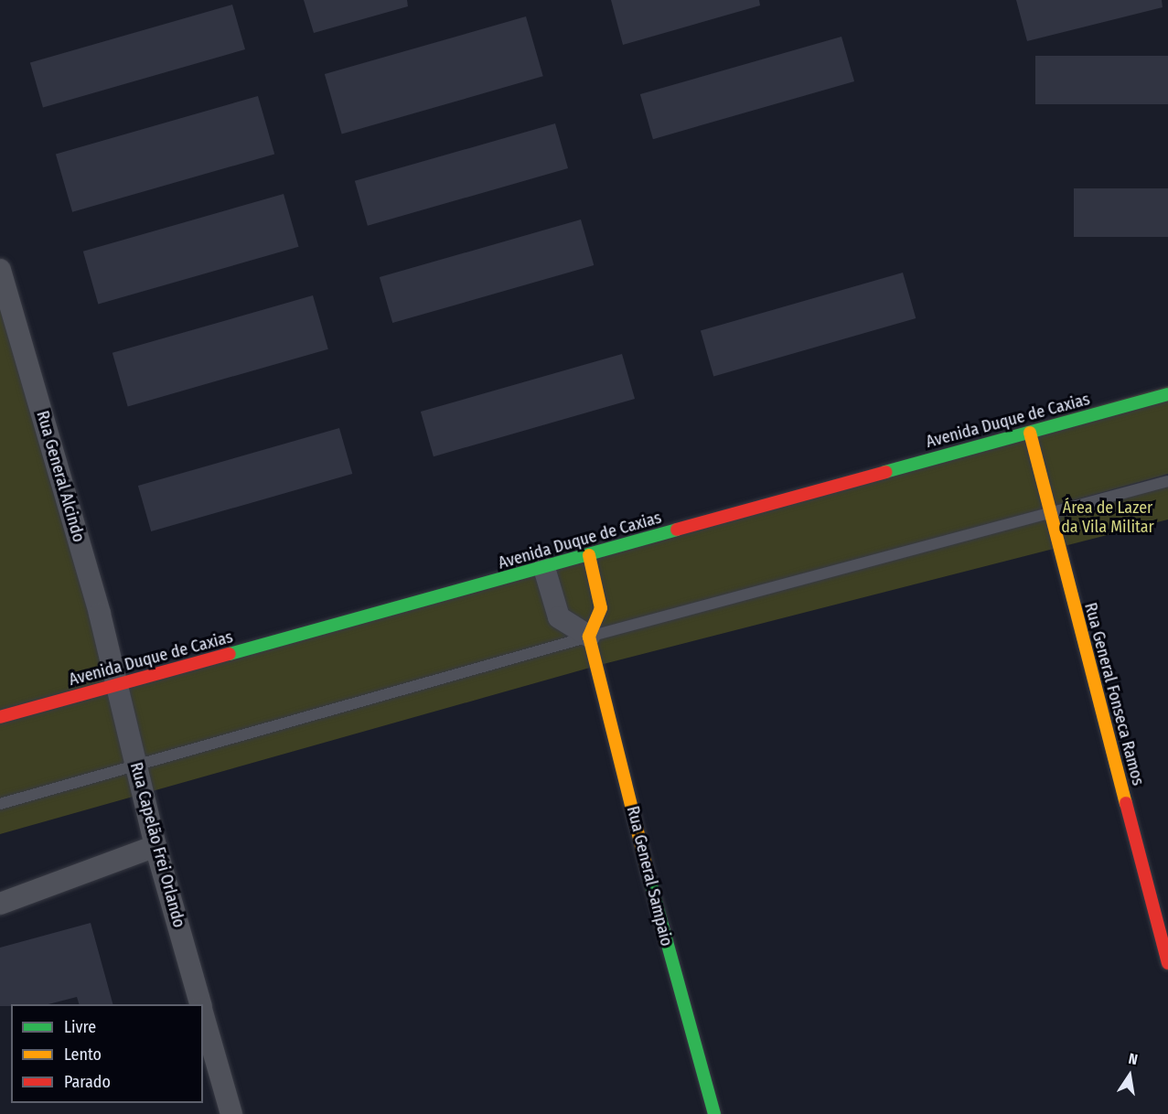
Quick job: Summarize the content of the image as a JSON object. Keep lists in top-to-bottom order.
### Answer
{
  "streets": {
    "main road": ["Avenida Duque de Caxias", "Rua General Fonseca Ramos", "Rua General Sampaio"],
    "street": ["Rua General Alcindo", "Rua Capelão Frei Orlando"]
  },
  "crossings": [
    ["Avenida Duque de Caxias", "Rua General Alcindo"],
    ["Avenida Duque de Caxias", "Rua General Fonseca Ramos"],
    ["Avenida Duque de Caxias", "Rua Capelão Frei Orlando"],
    ["Rua General Alcindo", "Rua Capelão Frei Orlando"]
  ],
  "parks": ["Área de Lazer da Vila Militar"],
  "legend": ["Livre", "Lento", "Parado"],
  "north": "top"
}
